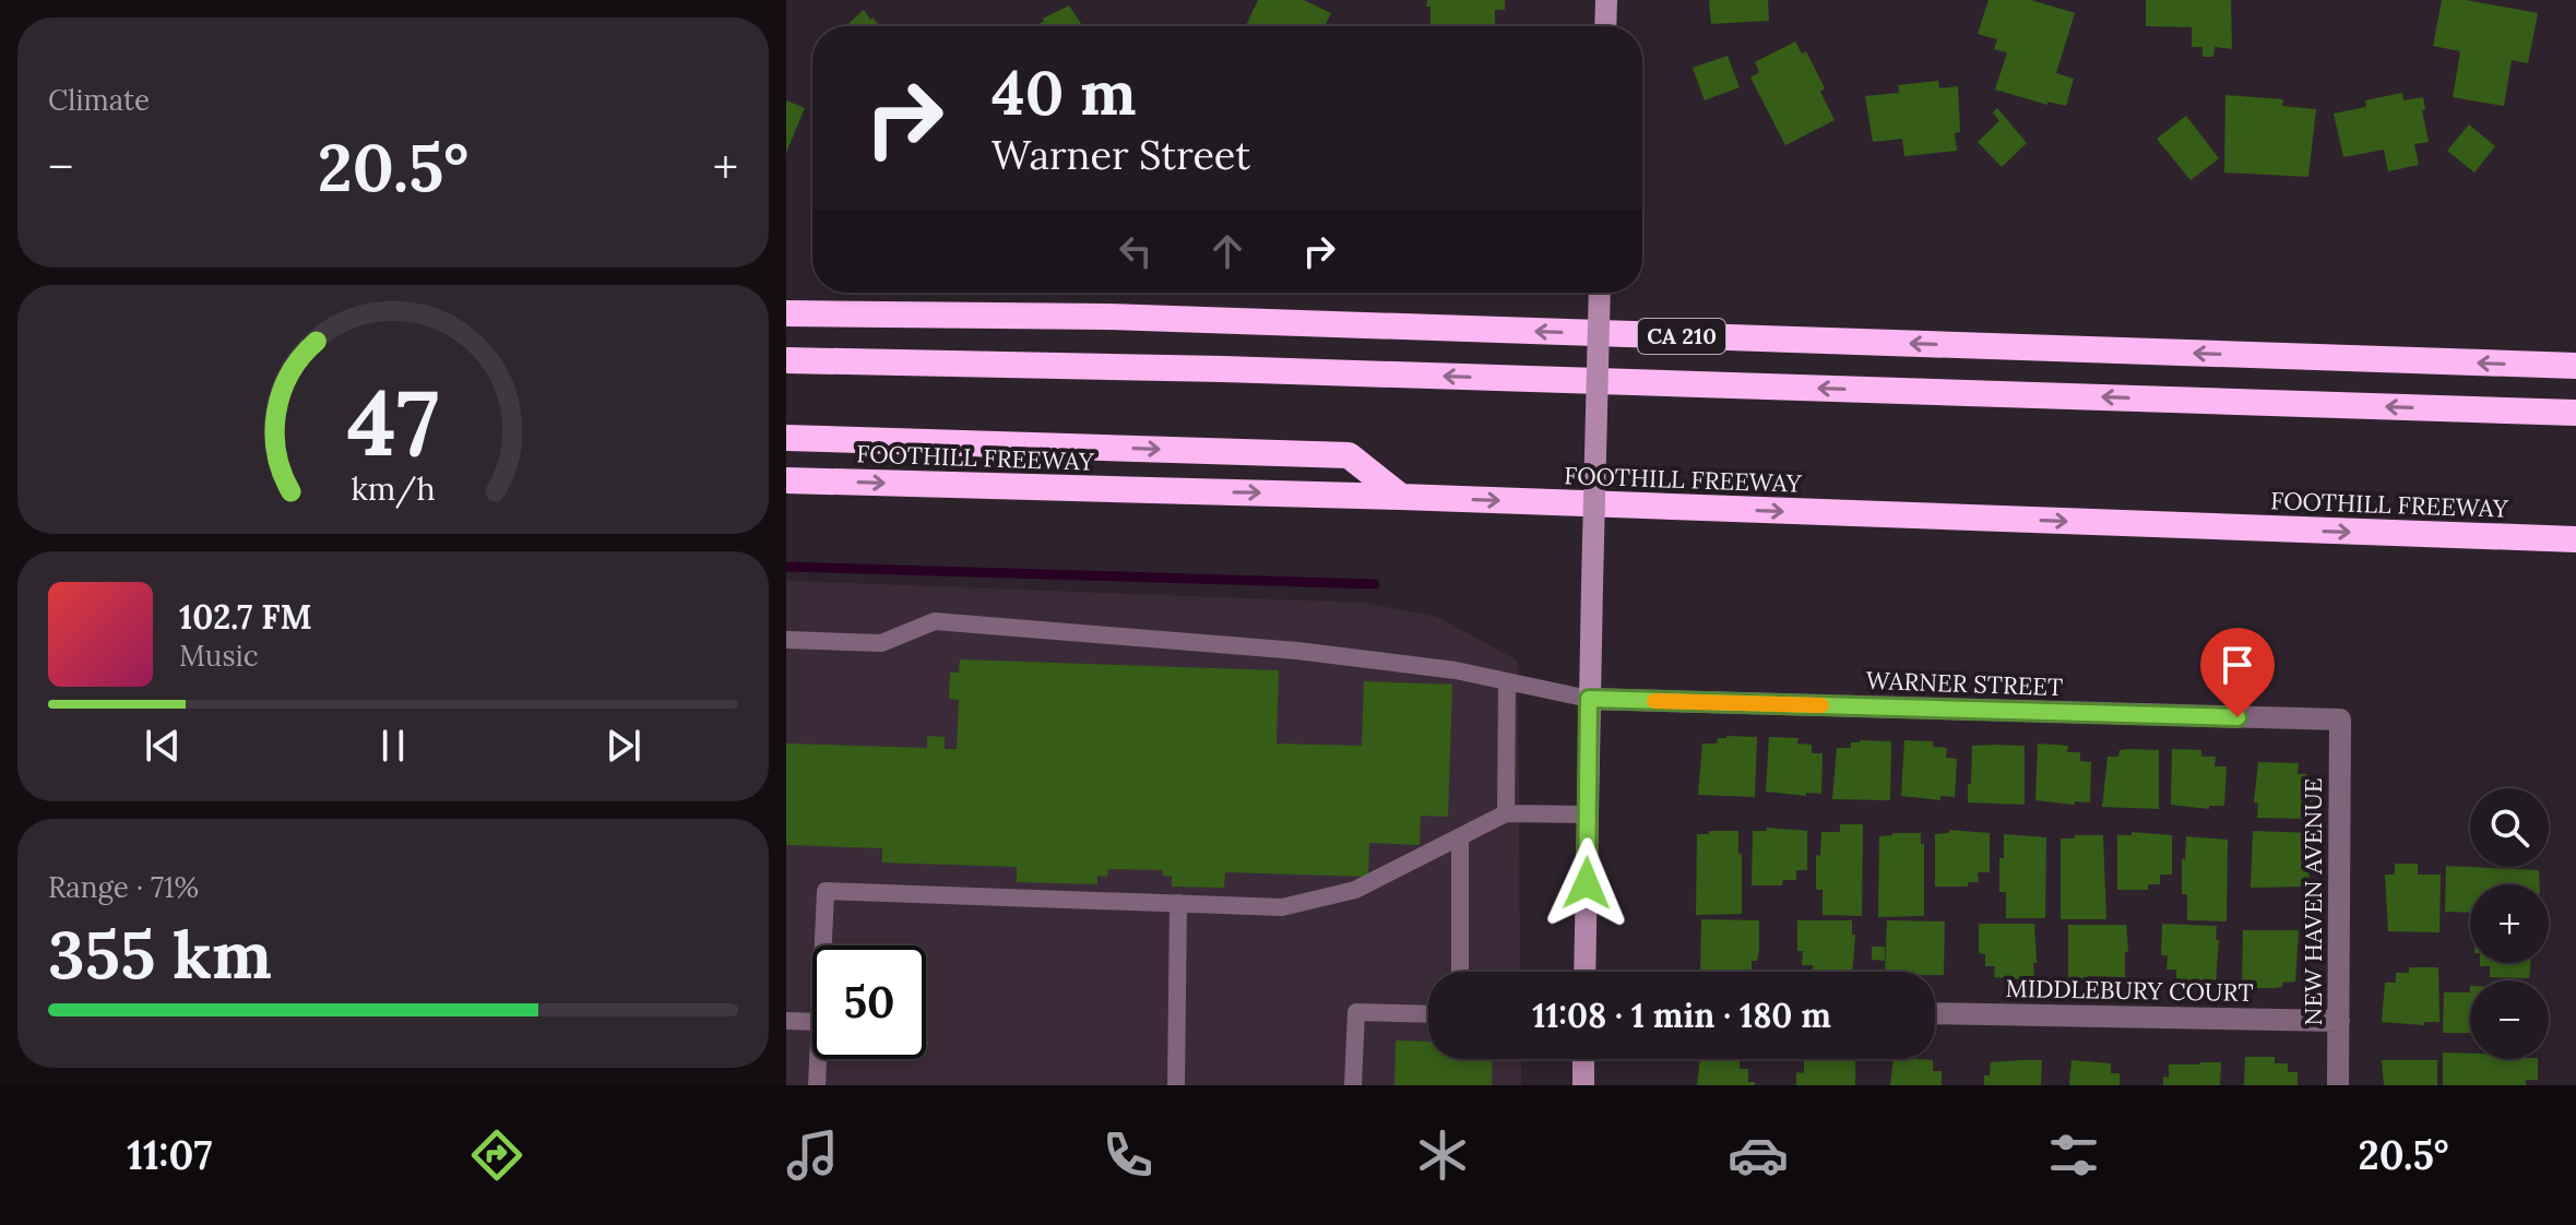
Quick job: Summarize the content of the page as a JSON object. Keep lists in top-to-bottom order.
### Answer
{
  "streets": {
    "highway": ["CA 210", "FOOTHILL FREEWAY"],
    "street": ["WARNER STREET", "NEW HAVEN AVENUE", "MIDDLEBURY COURT"]
  },
  "crossings": [
    ["WARNER STREET", "NEW HAVEN AVENUE"],
    ["NEW HAVEN AVENUE", "MIDDLEBURY COURT"]
  ],
  "page": {
    "tile": [
      "Climate",
      ["Range · 71%", "355 km"]
    ],
    "turn": ["40 m", "Warner Street"],
    "heat": ["−", "20.5°", "+"],
    "song": ["102.7 FM", "Music"],
    "map_buttons": ["+", "−"],
    "limit": "50",
    "trip": "11:08 · 1 min · 180 m",
    "tabs": ["11:07", "20.5°"],
    "gauge": ["47", "km/h"]
  }
}
